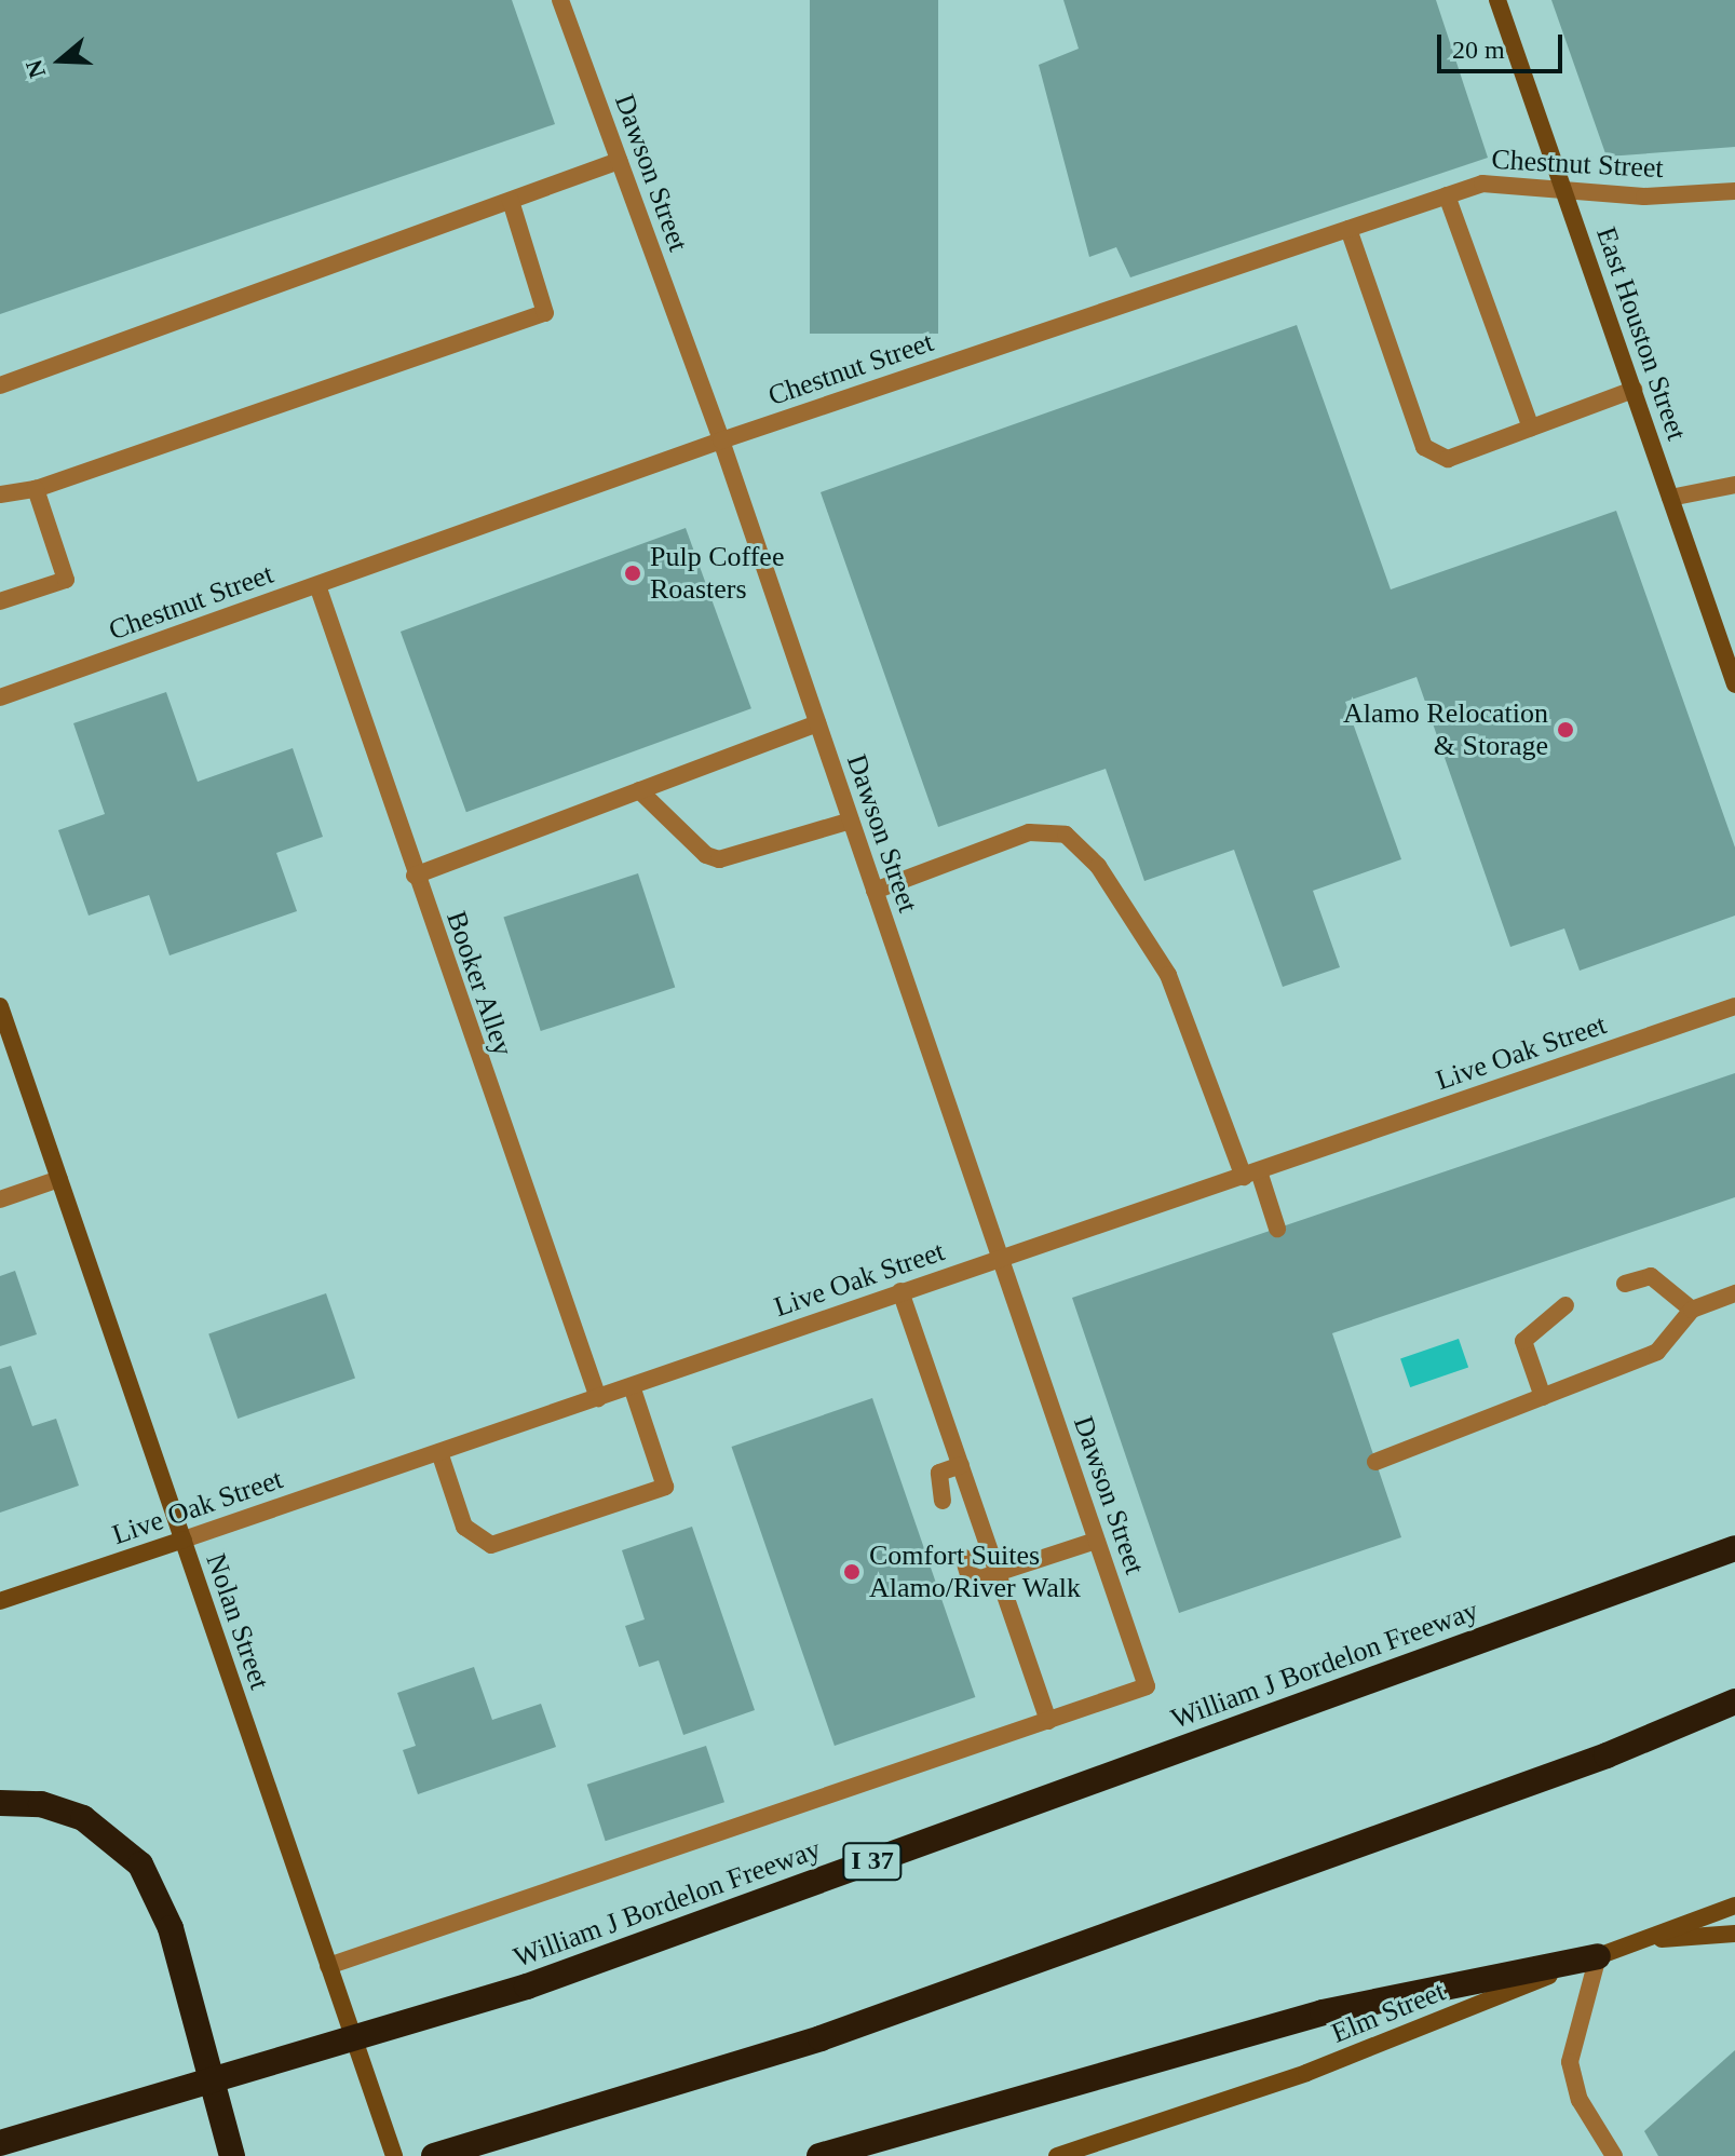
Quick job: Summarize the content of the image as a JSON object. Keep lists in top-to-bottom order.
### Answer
{
  "streets": {
    "highway": ["William J Bordelon Freeway", "I 37"],
    "main road": [
      "East Houston Street",
      "Live Oak Street",
      "Nolan Street",
      "Elm Street"
    ],
    "street": ["Chestnut Street", "Dawson Street", "Booker Alley"]
  },
  "crossings": [
    ["Chestnut Street", "Dawson Street"],
    ["Chestnut Street", "East Houston Street"],
    ["Chestnut Street", "Booker Alley"],
    ["Dawson Street", "Live Oak Street"],
    ["Booker Alley", "Live Oak Street"],
    ["Live Oak Street", "Nolan Street"]
  ],
  "places": ["Pulp Coffee Roasters", "Alamo Relocation & Storage", "Comfort Suites Alamo/River Walk"],
  "scale_bar": "20 m",
  "north": "left"
}
